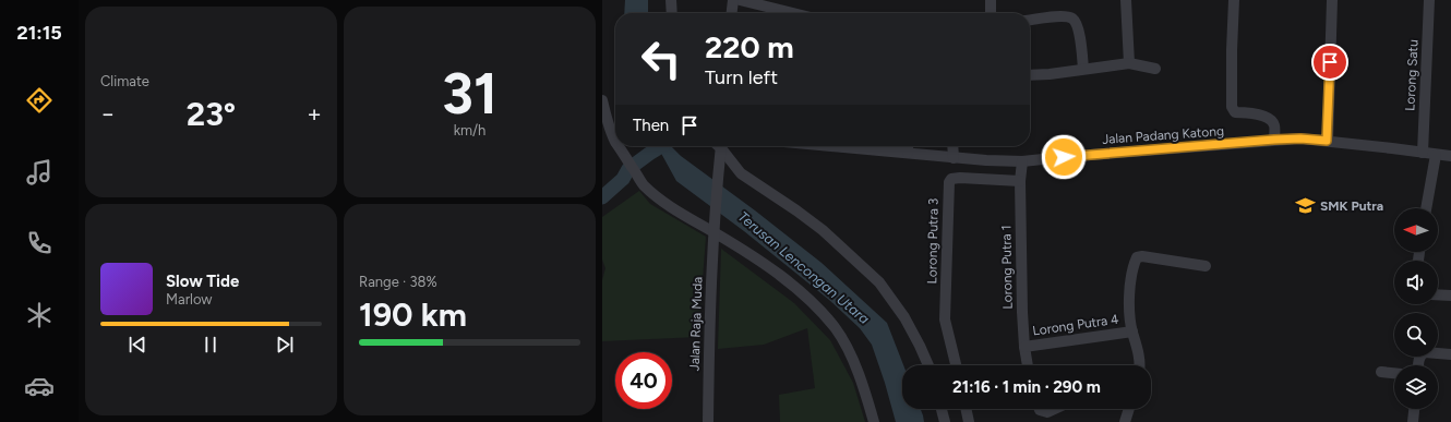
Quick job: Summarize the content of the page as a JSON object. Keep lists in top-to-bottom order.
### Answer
{
  "streets": {
    "street": [
      "Lorong Satu",
      "Jalan Padang Katong",
      "Lorong Putra 3",
      "Lorong Putra 1",
      "Jalan Raja Muda",
      "Lorong Putra 4"
    ]
  },
  "crossings": [
    ["Lorong Satu", "Jalan Padang Katong"],
    ["Jalan Padang Katong", "Lorong Putra 1"],
    ["Lorong Putra 3", "Lorong Putra 1"],
    ["Lorong Putra 1", "Lorong Putra 4"]
  ],
  "water": ["Terusan Lencongan Utara"],
  "places": {
    "school or university": ["SMK Putra"]
  },
  "north": "left",
  "page": {
    "tabs": "21:15",
    "tile": [
      "Climate",
      ["31", "km/h"],
      ["Range · 38%", "190 km"]
    ],
    "turn": ["220 m", "Turn left"],
    "heat": ["−", "23°", "+"],
    "then": "Then",
    "song": ["Slow Tide", "Marlow"],
    "limit": "40",
    "trip": "21:16 · 1 min · 290 m"
  }
}
